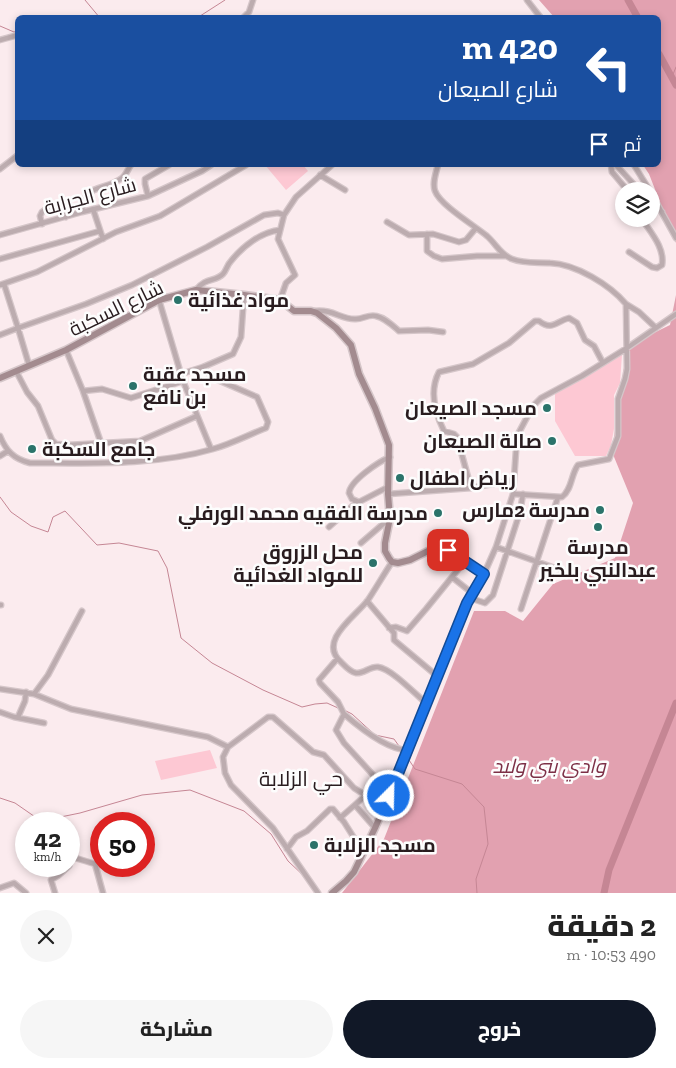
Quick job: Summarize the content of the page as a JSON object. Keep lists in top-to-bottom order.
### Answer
{
  "streets": {
    "main road": ["شارع السكبة"],
    "street": ["شارع الجرابة"]
  },
  "districts": ["حي الزلابة"],
  "parks": ["وادي بني وليد"],
  "places": [
    "مواد غذائية",
    "مسجد عقبة بن نافع",
    "مسجد الصيعان",
    "صالة الصيعان",
    "جامع السكبة",
    "رياض اطفال",
    "مدرسة 2مارس",
    "مدرسة الفقيه محمد الورفلي",
    "مدرسة عبدالنبي بلخير",
    "محل الزروق للمواد الغدائية",
    "مسجد الزلابة"
  ],
  "page": {
    "turn": ["420 m", "شارع الصيعان"],
    "then": "ثم",
    "speed": "42 km/h",
    "limit": "50",
    "heading": ["2 دقيقة", "490 m · 10:53"],
    "buttons": ["خروج", "مشاركة"]
  }
}
